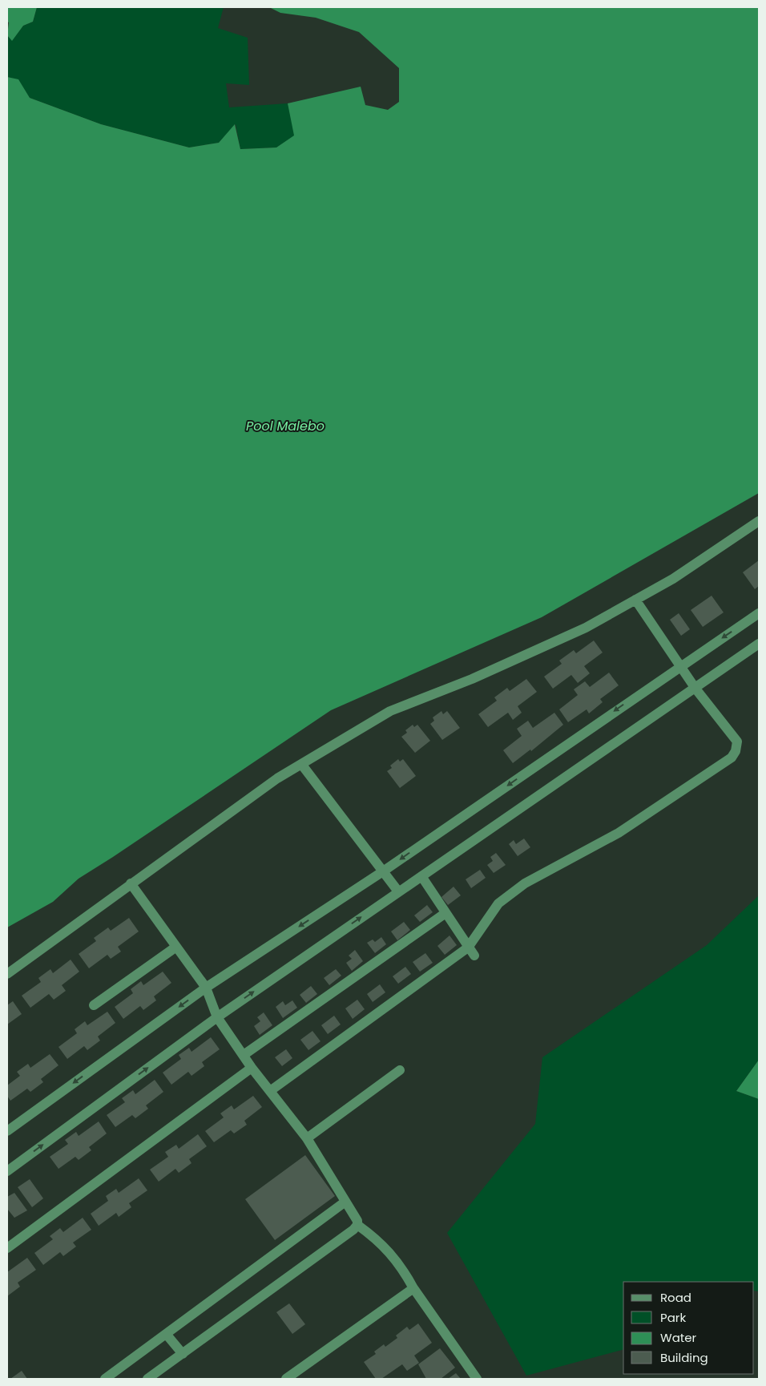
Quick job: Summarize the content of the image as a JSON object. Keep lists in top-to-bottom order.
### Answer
{
  "water": ["Pool Malebo"],
  "legend": [
    "Road",
    "Park",
    "Water",
    "Building"
  ]
}
